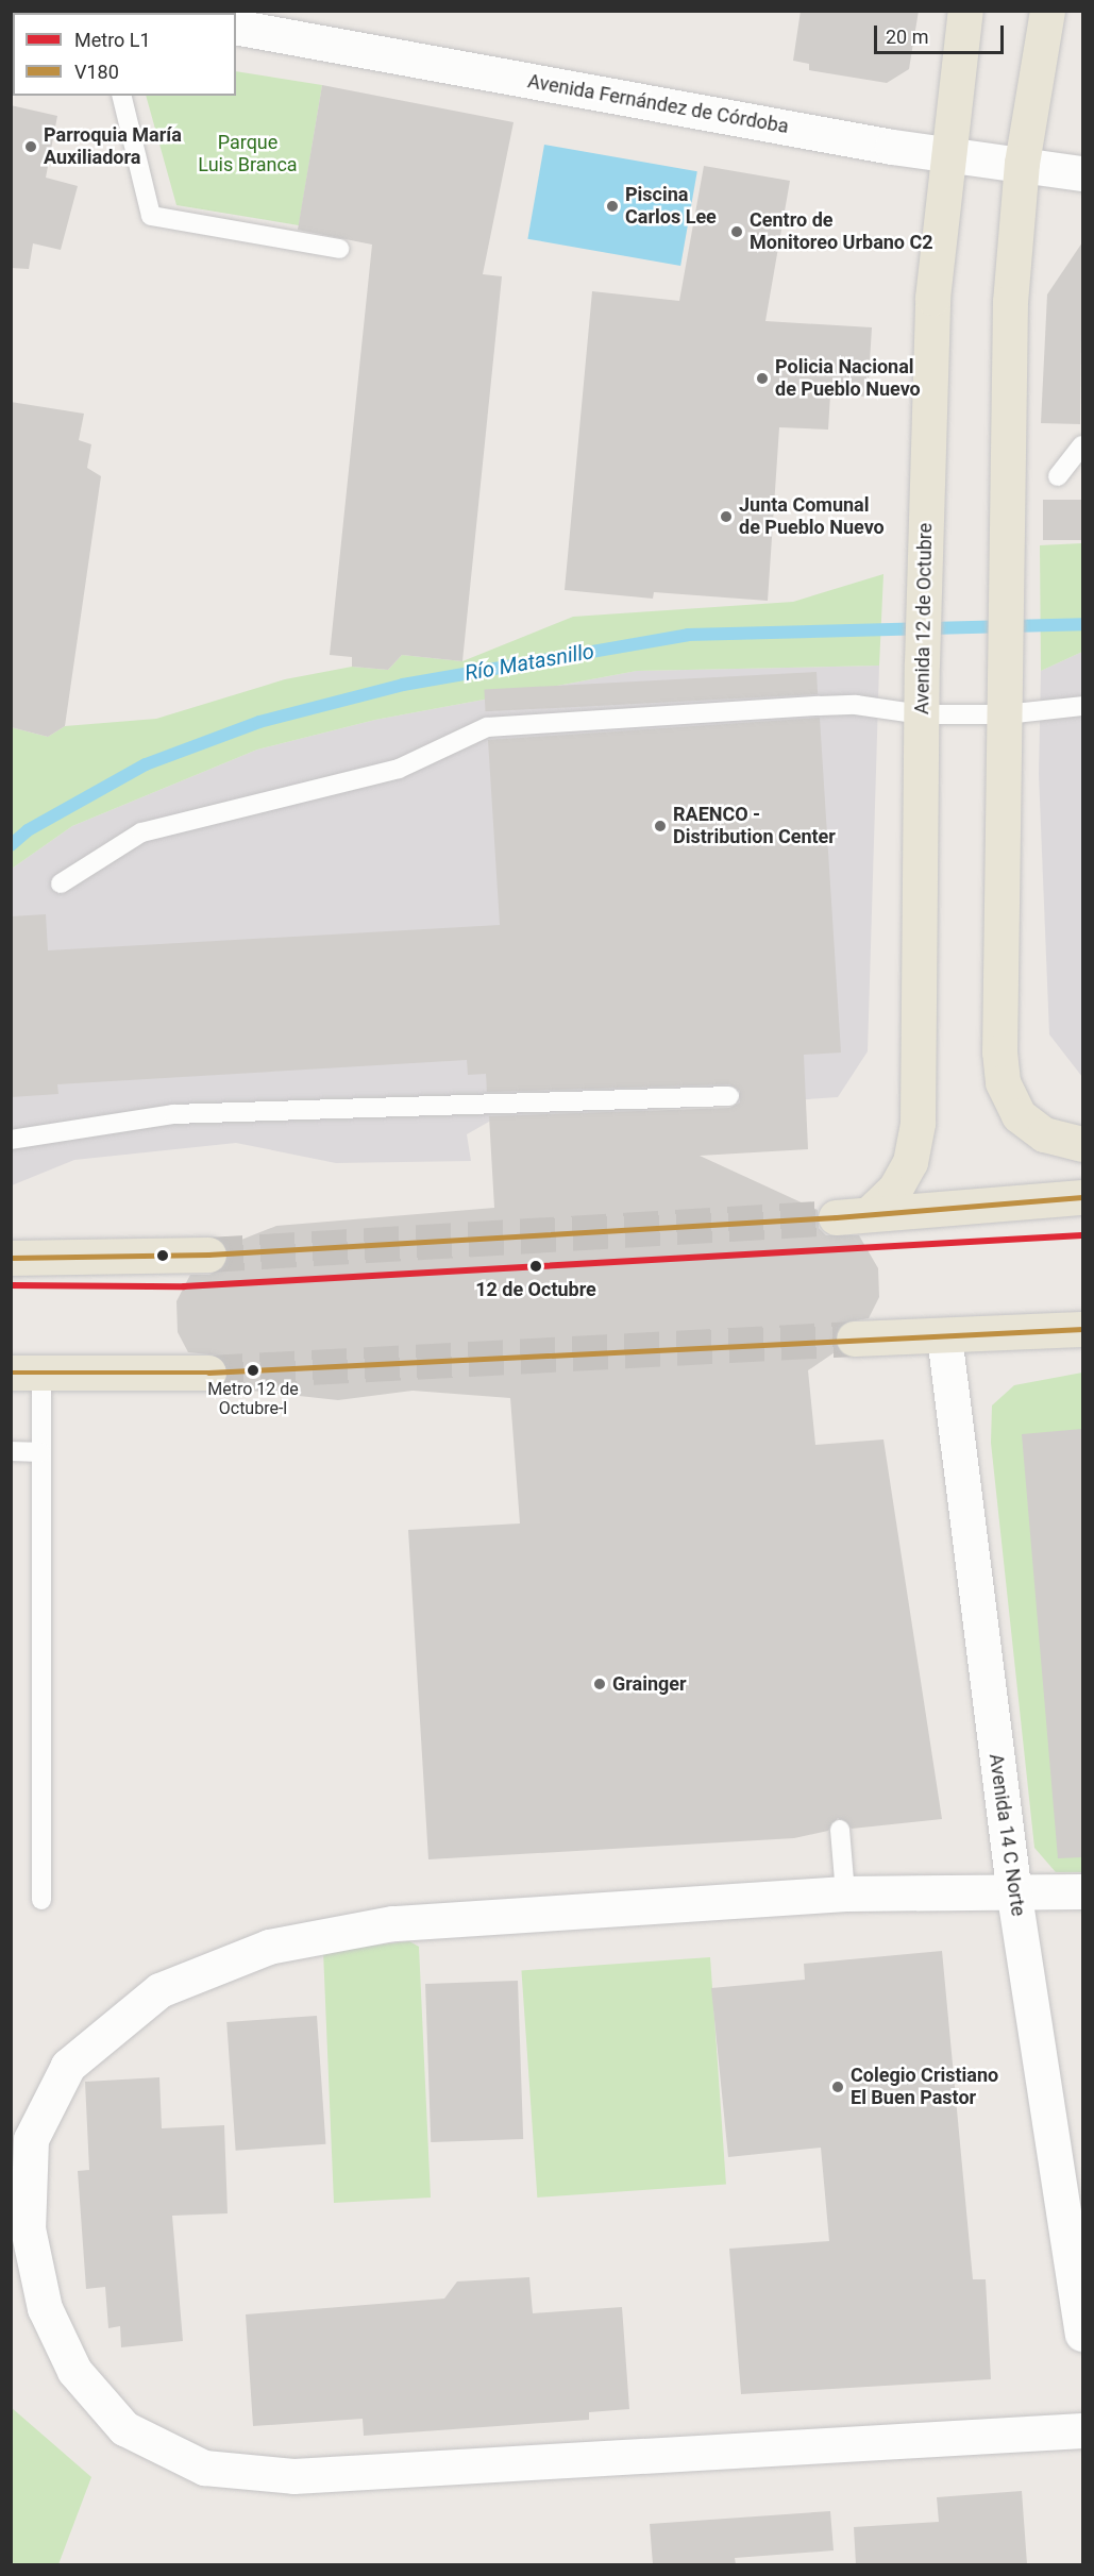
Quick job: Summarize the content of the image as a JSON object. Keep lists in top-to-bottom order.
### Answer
{
  "streets": {
    "main road": ["Avenida 12 de Octubre"],
    "street": ["Avenida Fernández de Córdoba", "Avenida 14 C Norte"]
  },
  "crossings": [
    ["Avenida Fernández de Córdoba", "Avenida 12 de Octubre"]
  ],
  "water": ["Río Matasnillo"],
  "parks": ["Parque Luis Branca"],
  "places": [
    "Parroquia María Auxiliadora",
    "Piscina Carlos Lee",
    "Centro de Monitoreo Urbano C2",
    "Policia Nacional de Pueblo Nuevo",
    "Junta Comunal de Pueblo Nuevo",
    "RAENCO - Distribution Center",
    "12 de Octubre",
    "Metro 12 de Octubre-l",
    "Grainger",
    "Colegio Cristiano El Buen Pastor"
  ],
  "lines": ["transit line V180", "metro line L1"],
  "legend": ["Metro L1", "V180"],
  "scale_bar": "20 m"
}
